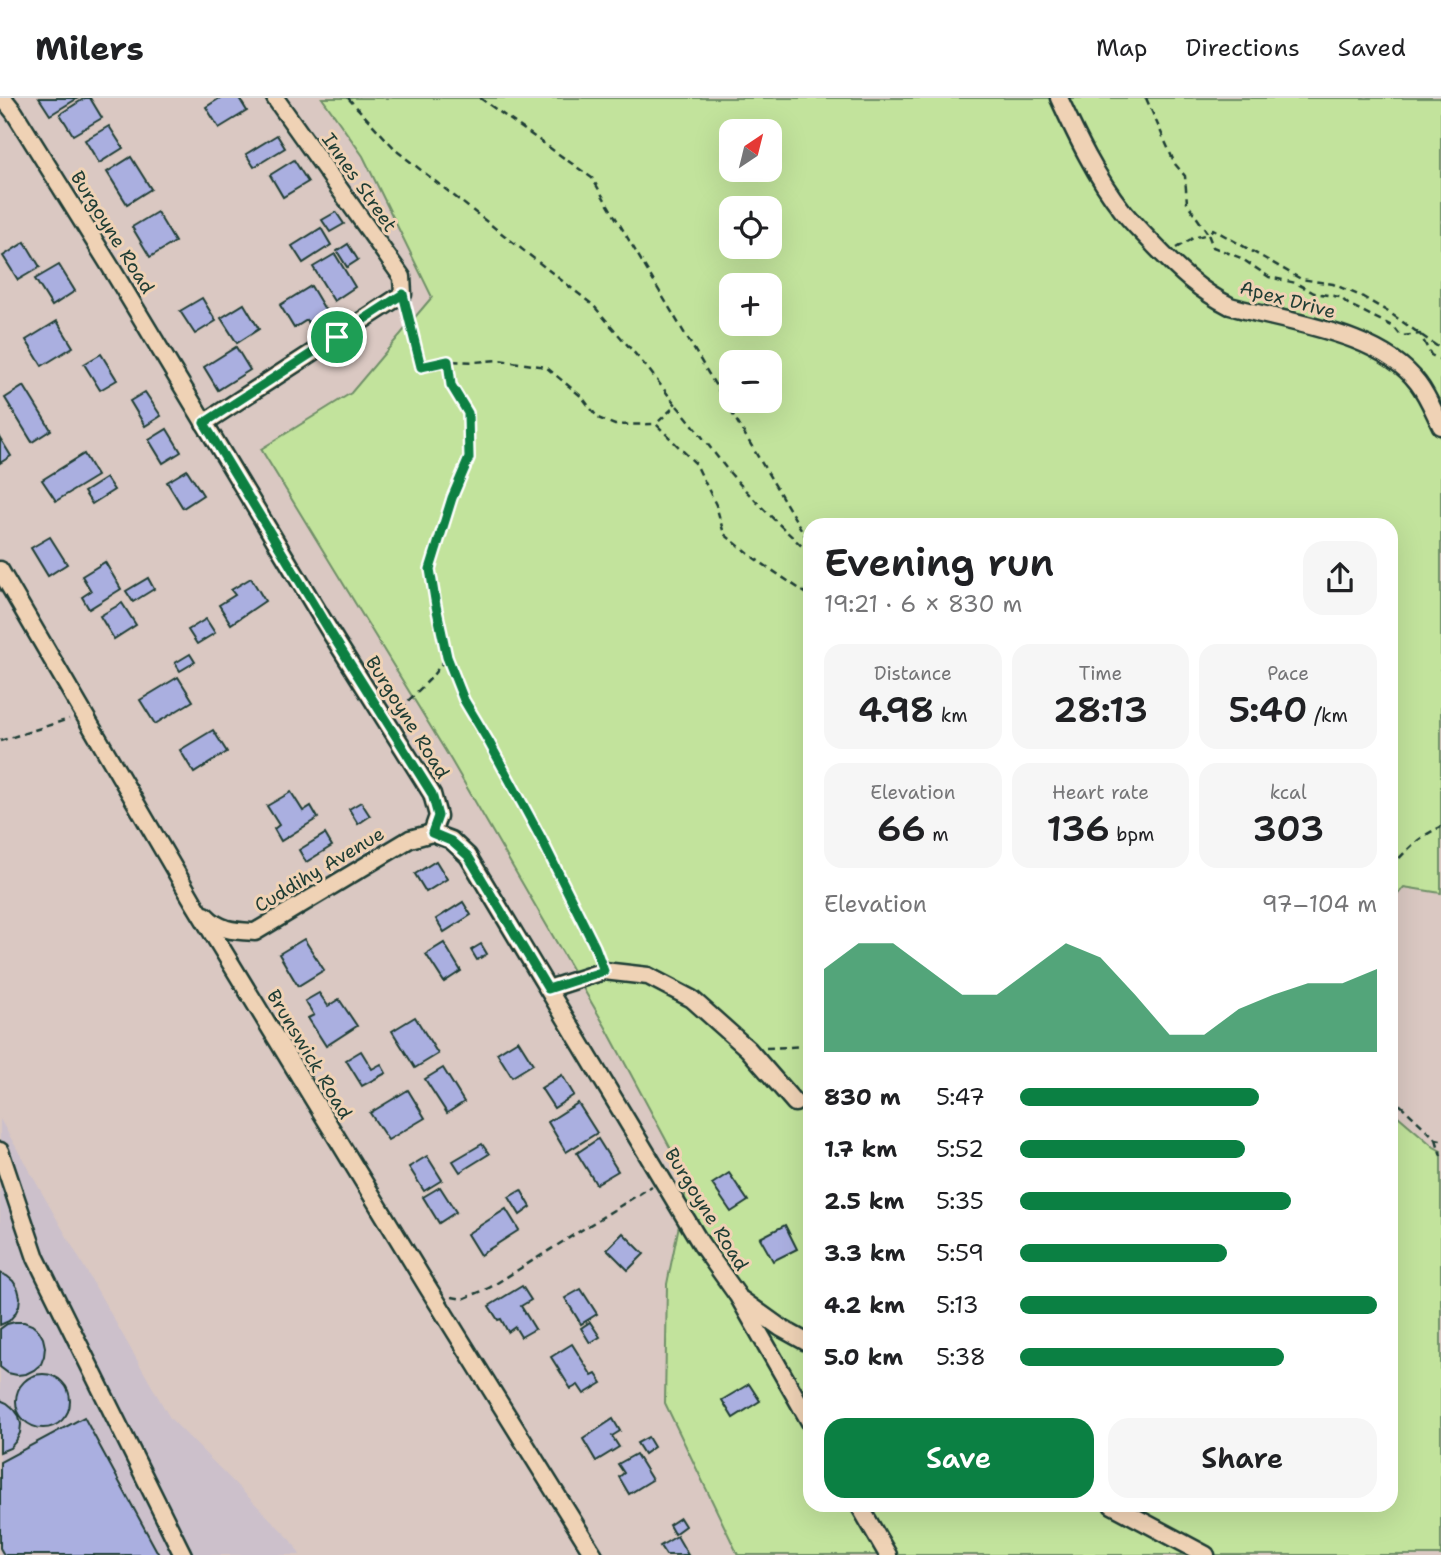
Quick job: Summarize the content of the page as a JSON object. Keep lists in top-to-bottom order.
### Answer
{
  "streets": {
    "street": [
      "Innes Street",
      "Burgoyne Road",
      "Apex Drive",
      "Cuddihy Avenue",
      "Brunswick Road"
    ]
  },
  "crossings": [
    ["Burgoyne Road", "Cuddihy Avenue"],
    ["Cuddihy Avenue", "Brunswick Road"]
  ],
  "north": "top right",
  "page": {
    "header": "Milers",
    "nav": ["Map", "Directions", "Saved"],
    "map_buttons": ["+", "−"],
    "heading": ["Evening run", "19:21 · 6 × 830 m"],
    "stats": [
      ["Distance", "4.98 km"],
      ["Time", "28:13"],
      ["Pace", "5:40 /km"],
      ["Elevation", "66 m"],
      ["Heart rate", "136 bpm"],
      ["kcal", "303"]
    ],
    "chart": ["Elevation", "97–104 m"],
    "list": [
      {
        "name": "830 m",
        "note": "5:47"
      },
      {
        "name": "1.7 km",
        "note": "5:52"
      },
      {
        "name": "2.5 km",
        "note": "5:35"
      },
      {
        "name": "3.3 km",
        "note": "5:59"
      },
      {
        "name": "4.2 km",
        "note": "5:13"
      },
      {
        "name": "5.0 km",
        "note": "5:38"
      }
    ],
    "buttons": ["Save", "Share"]
  }
}
